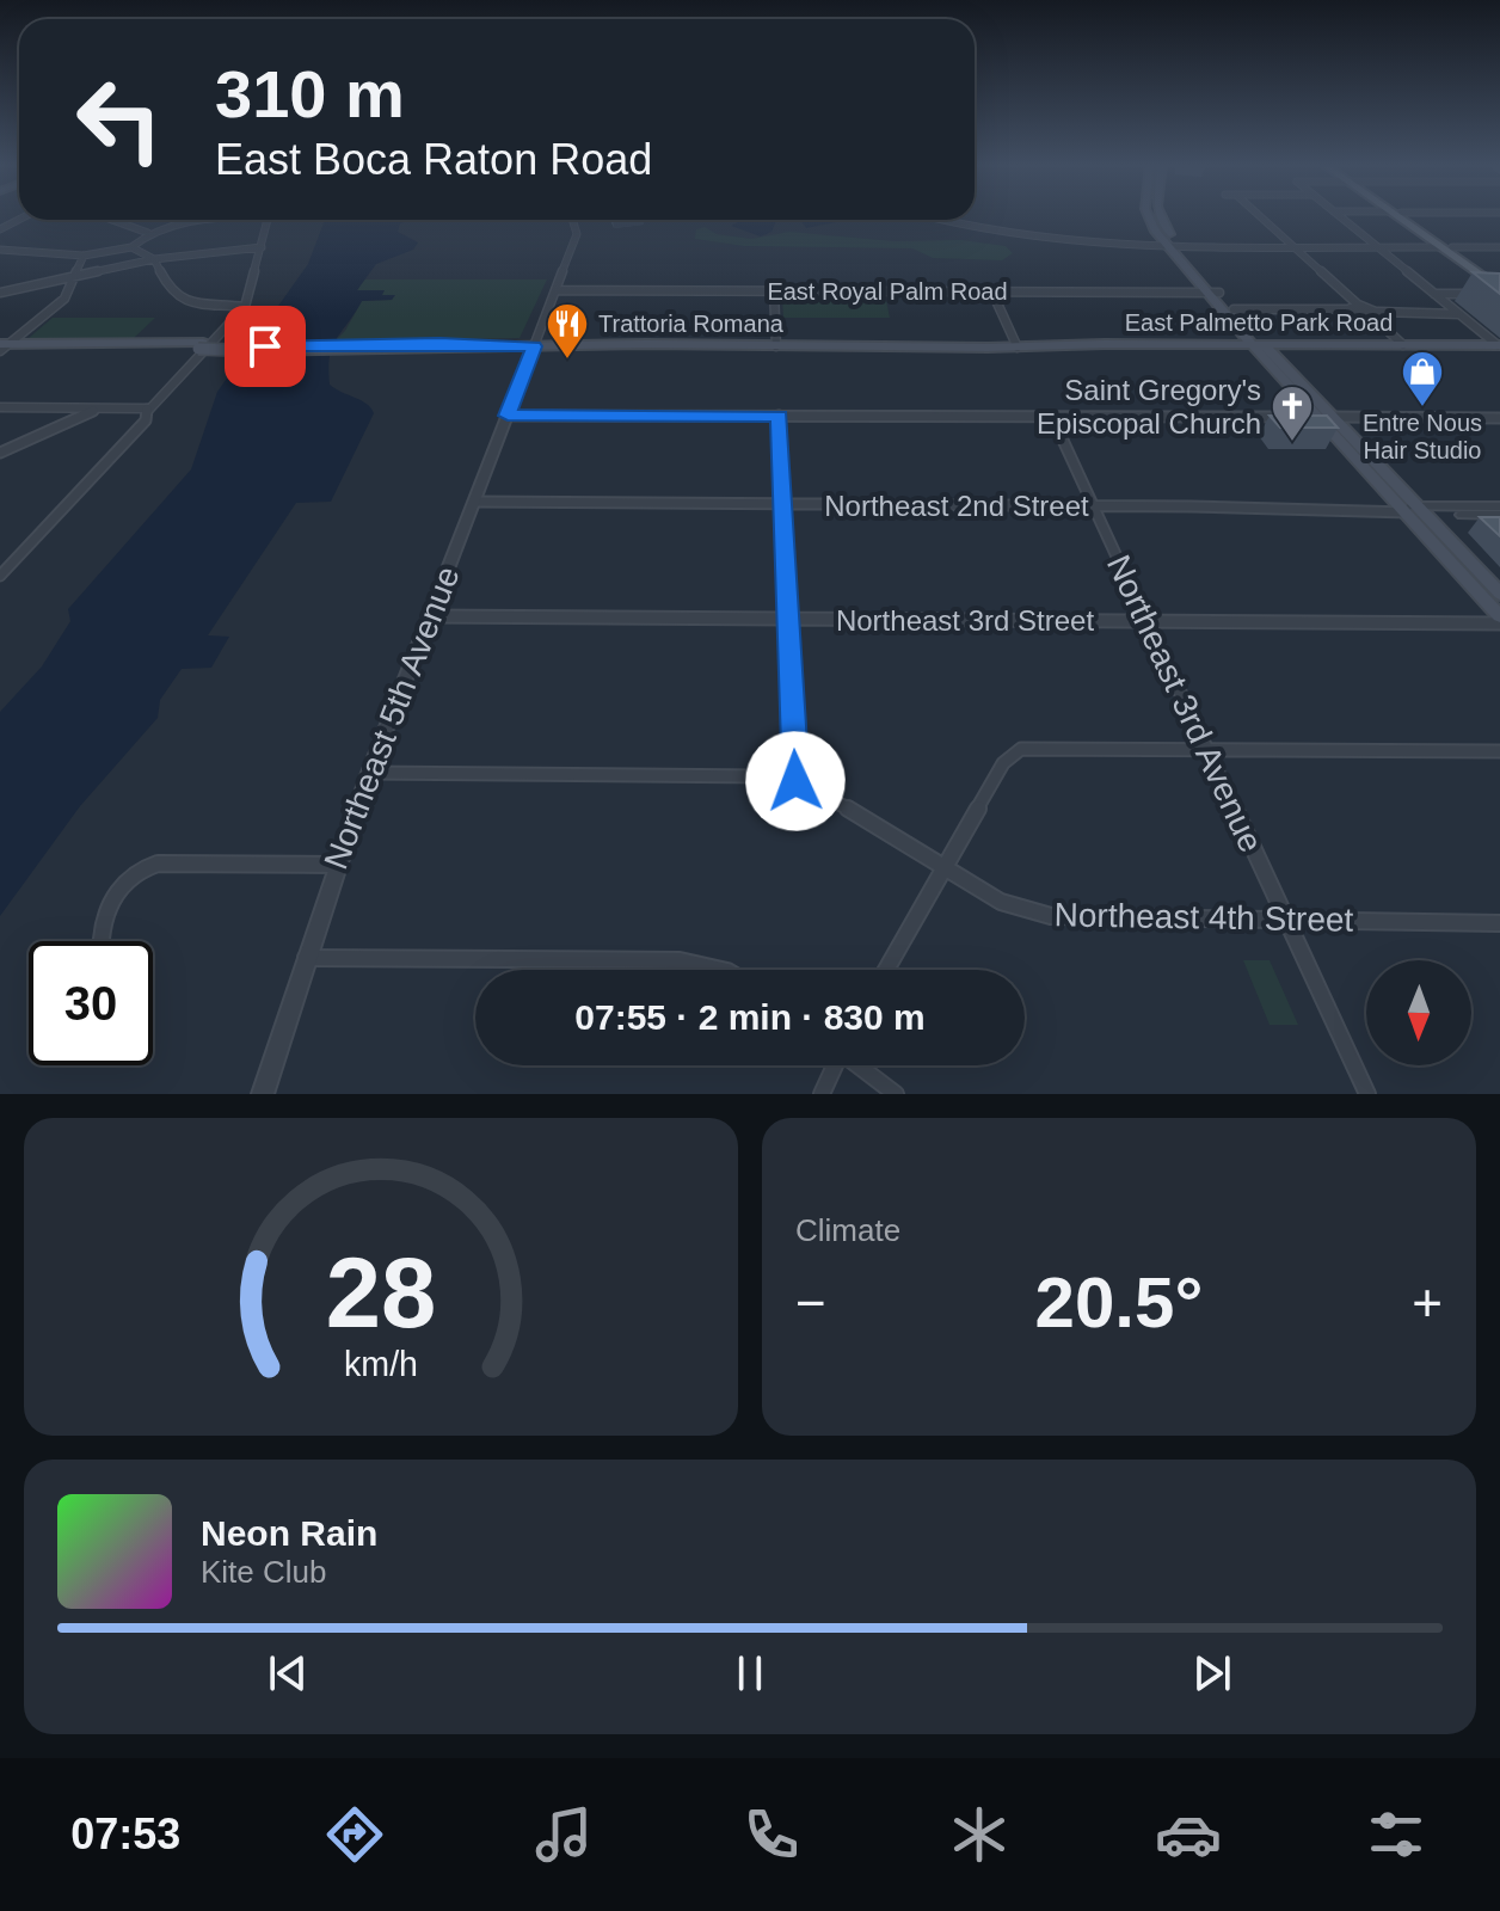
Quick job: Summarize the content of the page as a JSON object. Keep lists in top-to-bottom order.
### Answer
{
  "streets": {
    "main road": ["East Palmetto Park Road"],
    "street": [
      "East Royal Palm Road",
      "Northeast 2nd Street",
      "Northeast 3rd Street",
      "Northeast 3rd Avenue",
      "Northeast 5th Avenue",
      "Northeast 4th Street"
    ]
  },
  "crossings": [
    ["East Palmetto Park Road", "Northeast 5th Avenue"],
    ["Northeast 2nd Street", "Northeast 3rd Avenue"],
    ["Northeast 2nd Street", "Northeast 5th Avenue"],
    ["Northeast 3rd Street", "Northeast 3rd Avenue"],
    ["Northeast 3rd Street", "Northeast 5th Avenue"],
    ["Northeast 3rd Avenue", "Northeast 4th Street"],
    ["Northeast 5th Avenue", "Northeast 4th Street"]
  ],
  "places": {
    "restaurant": ["Trattoria Romana"],
    "shop": ["Entre Nous Hair Studio"],
    "church": ["Saint Gregory's Episcopal Church"]
  },
  "north": "bottom",
  "page": {
    "turn": ["310 m", "East Boca Raton Road"],
    "limit": "30",
    "trip": "07:55 · 2 min · 830 m",
    "tile": "Climate",
    "heat": ["−", "20.5°", "+"],
    "song": ["Neon Rain", "Kite Club"],
    "tabs": "07:53",
    "gauge": ["28", "km/h"]
  }
}
